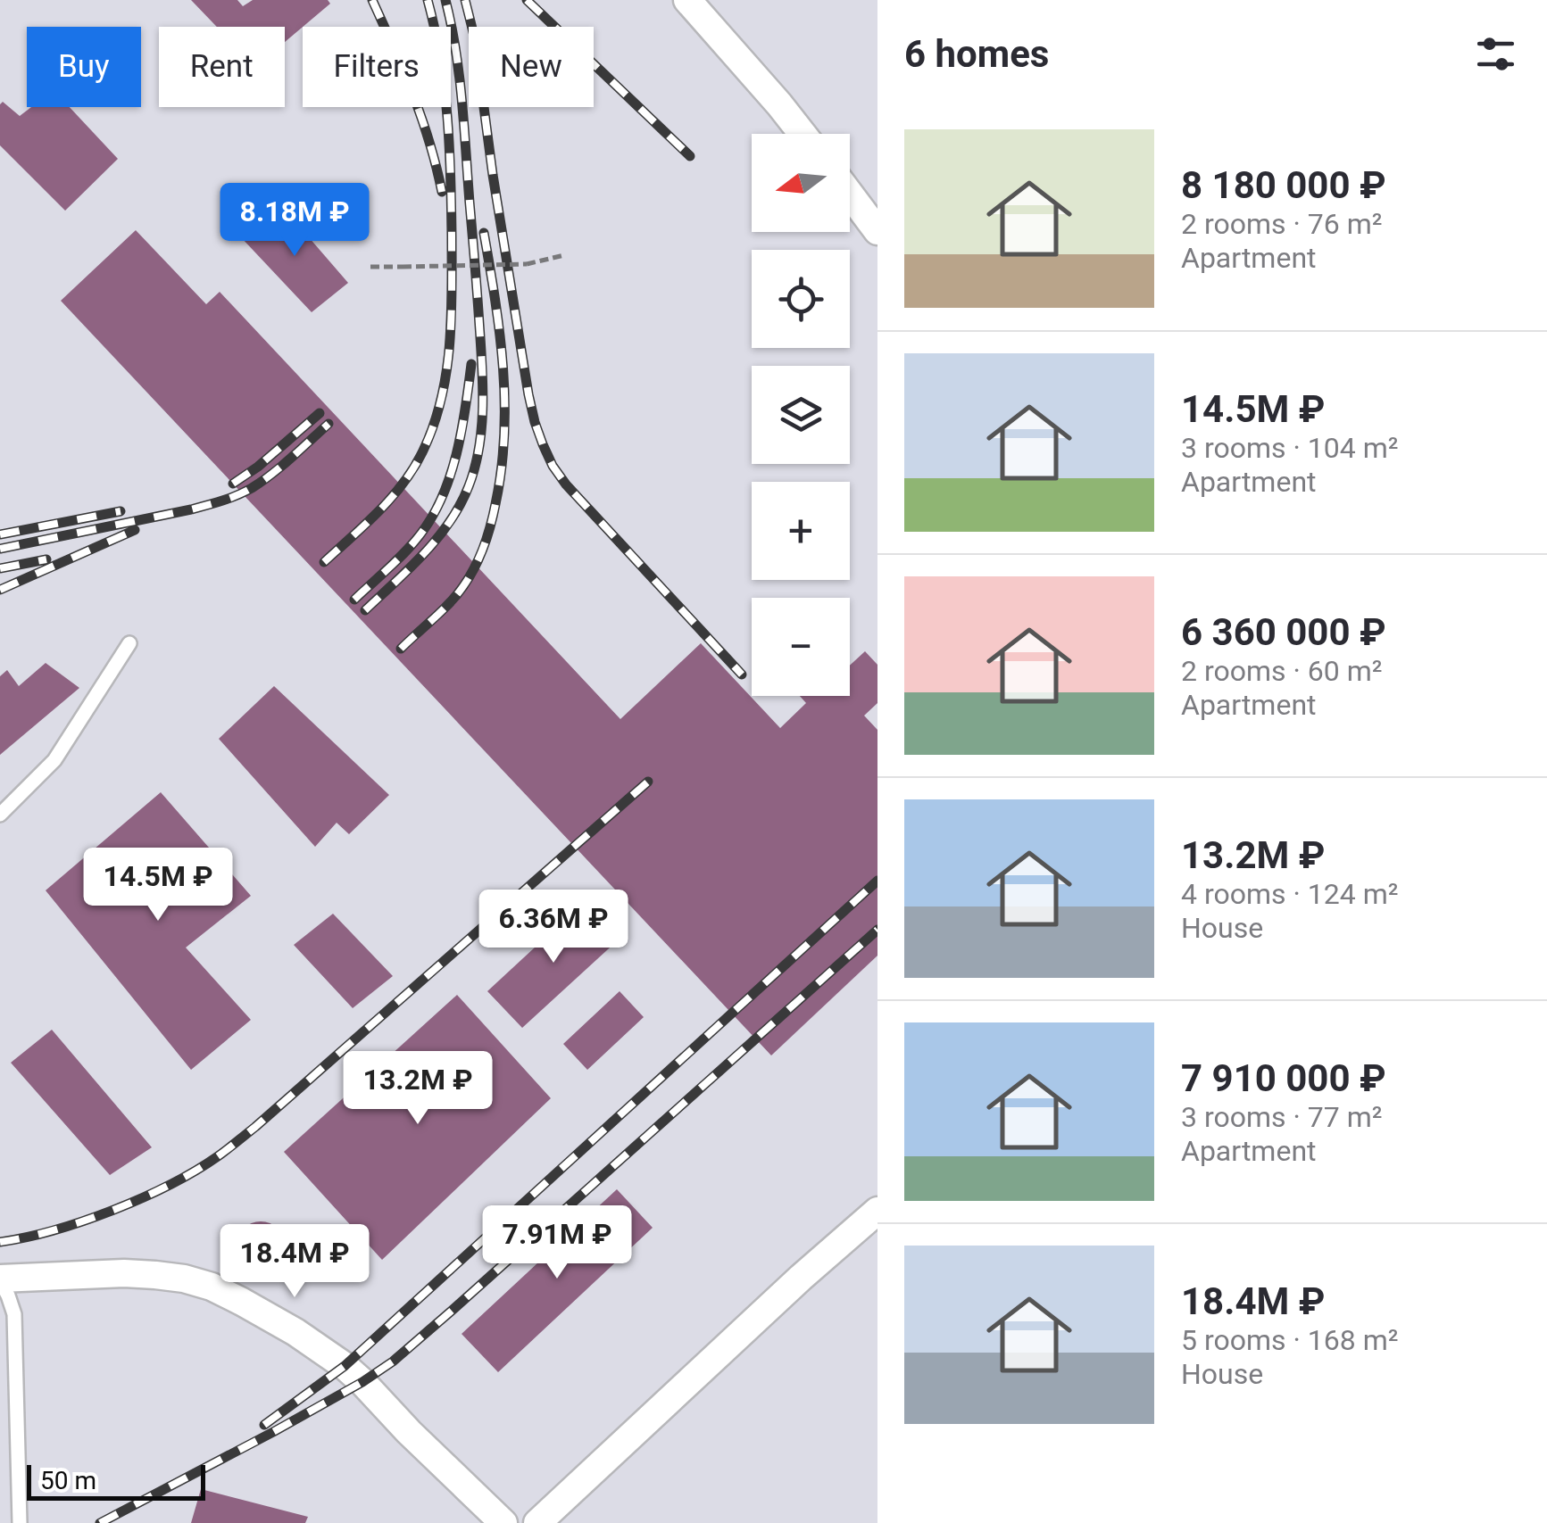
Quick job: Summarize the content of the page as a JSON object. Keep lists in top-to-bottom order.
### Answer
{
  "scale_bar": "50 m",
  "north": "left",
  "page": {
    "heading": "6 homes",
    "chip": [
      "Buy",
      "Rent",
      "Filters",
      "New"
    ],
    "list": [
      {
        "name": "8 180 000 ₽",
        "note": "2 rooms · 76 m² · Apartment"
      },
      {
        "name": "14.5M ₽",
        "note": "3 rooms · 104 m² · Apartment"
      },
      {
        "name": "6 360 000 ₽",
        "note": "2 rooms · 60 m² · Apartment"
      },
      {
        "name": "13.2M ₽",
        "note": "4 rooms · 124 m² · House"
      },
      {
        "name": "7 910 000 ₽",
        "note": "3 rooms · 77 m² · Apartment"
      },
      {
        "name": "18.4M ₽",
        "note": "5 rooms · 168 m² · House"
      }
    ],
    "map_buttons": ["+", "−"],
    "price": [
      "8.18M ₽",
      "14.5M ₽",
      "6.36M ₽",
      "13.2M ₽",
      "7.91M ₽",
      "18.4M ₽"
    ],
    "scale": "50 m"
  }
}
